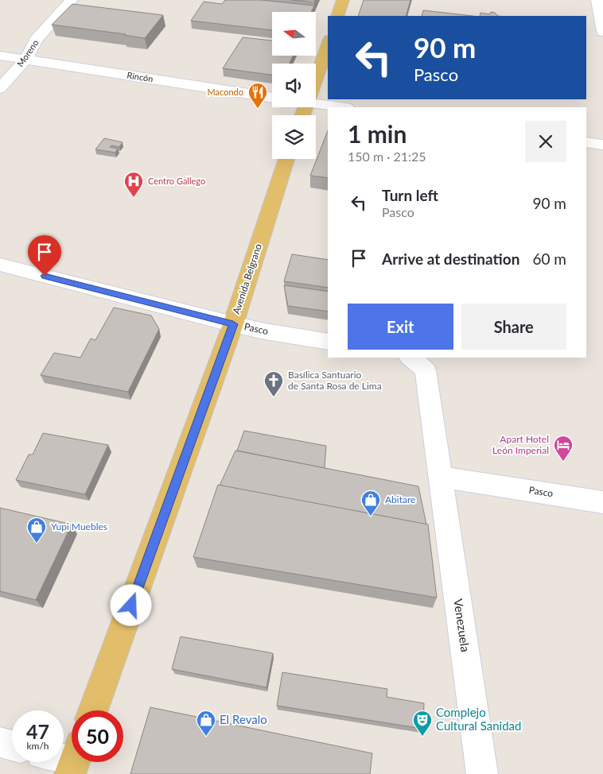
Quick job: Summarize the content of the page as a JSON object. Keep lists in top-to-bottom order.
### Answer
{
  "streets": {
    "main road": ["Avenida Belgrano"],
    "street": [
      "Moreno",
      "Rincón",
      "Pasco",
      "Venezuela"
    ]
  },
  "crossings": [
    ["Moreno", "Rincón"],
    ["Avenida Belgrano", "Pasco"],
    ["Pasco", "Venezuela"]
  ],
  "places": {
    "restaurant": ["Macondo"],
    "hospital": ["Centro Gallego"],
    "church": ["Basílica Santuario de Santa Rosa de Lima"],
    "hotel": ["Apart Hotel León Imperial"],
    "shop": ["Abitare", "Yupi Muebles", "El Revalo"],
    "theatre": ["Complejo Cultural Sanidad"]
  },
  "north": "left",
  "page": {
    "turn": ["90 m", "Pasco"],
    "heading": ["1 min", "150 m · 21:25"],
    "list": [
      {
        "name": "Turn left",
        "note": "Pasco",
        "value": "90 m"
      },
      {
        "name": "Arrive at destination",
        "value": "60 m"
      }
    ],
    "buttons": ["Exit", "Share"],
    "speed": "47 km/h",
    "limit": "50"
  }
}
